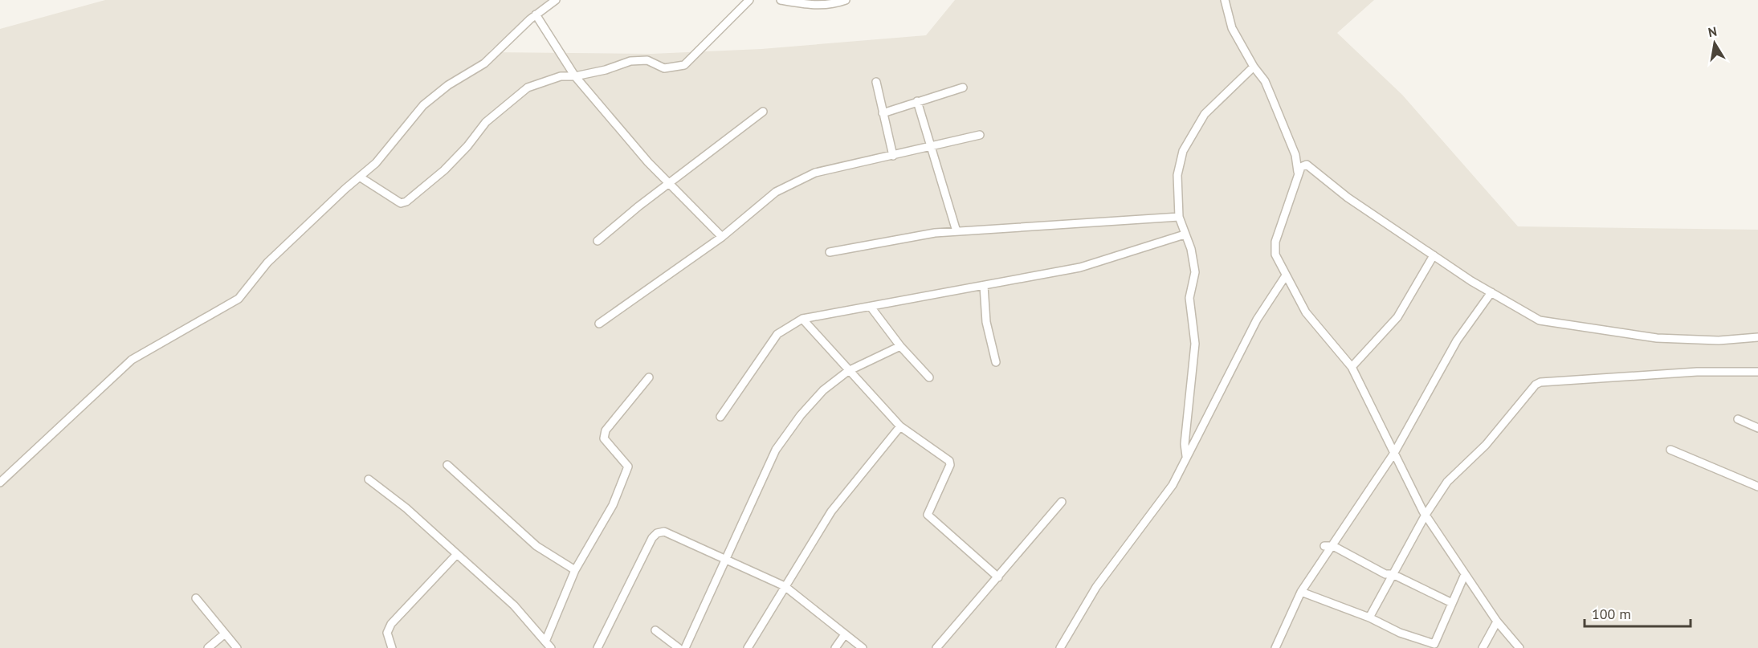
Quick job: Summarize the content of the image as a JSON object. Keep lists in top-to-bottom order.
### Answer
{
  "scale_bar": "100 m",
  "north": "top"
}
